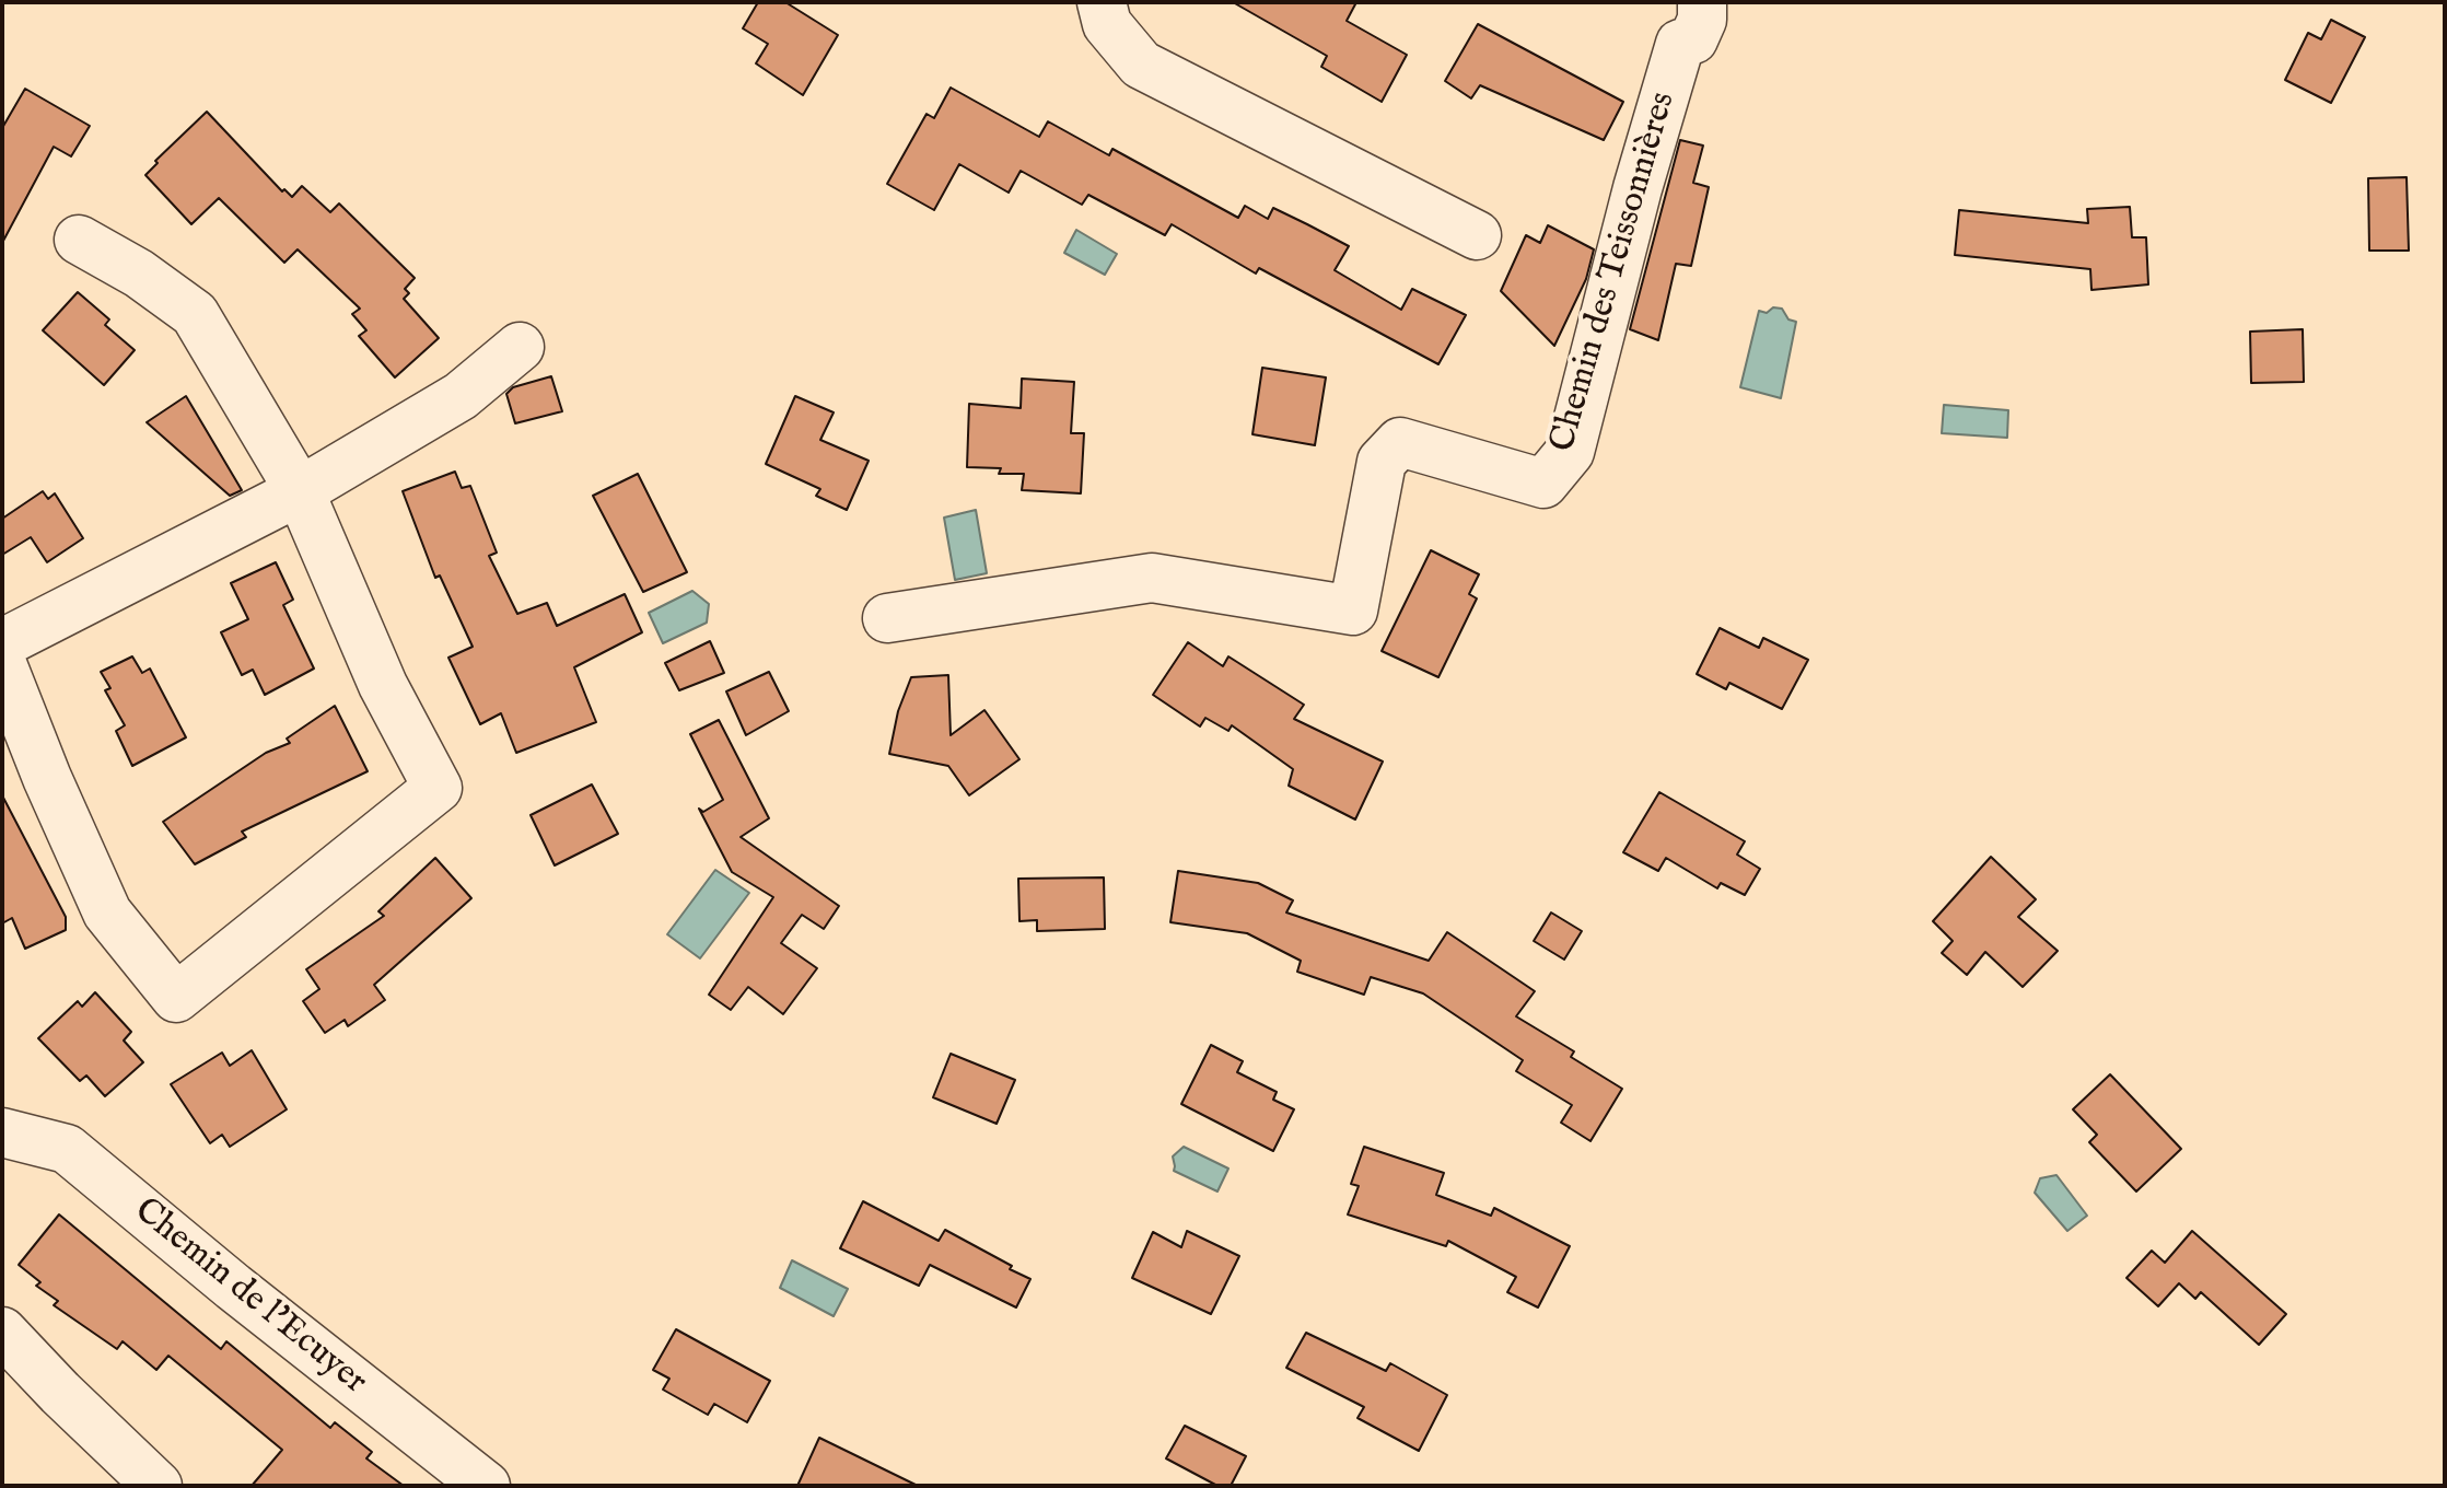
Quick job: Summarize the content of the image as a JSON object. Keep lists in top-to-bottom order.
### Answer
{
  "streets": {
    "street": ["Chemin des Teissonnières", "Chemin de l'Ecuyer"]
  }
}
